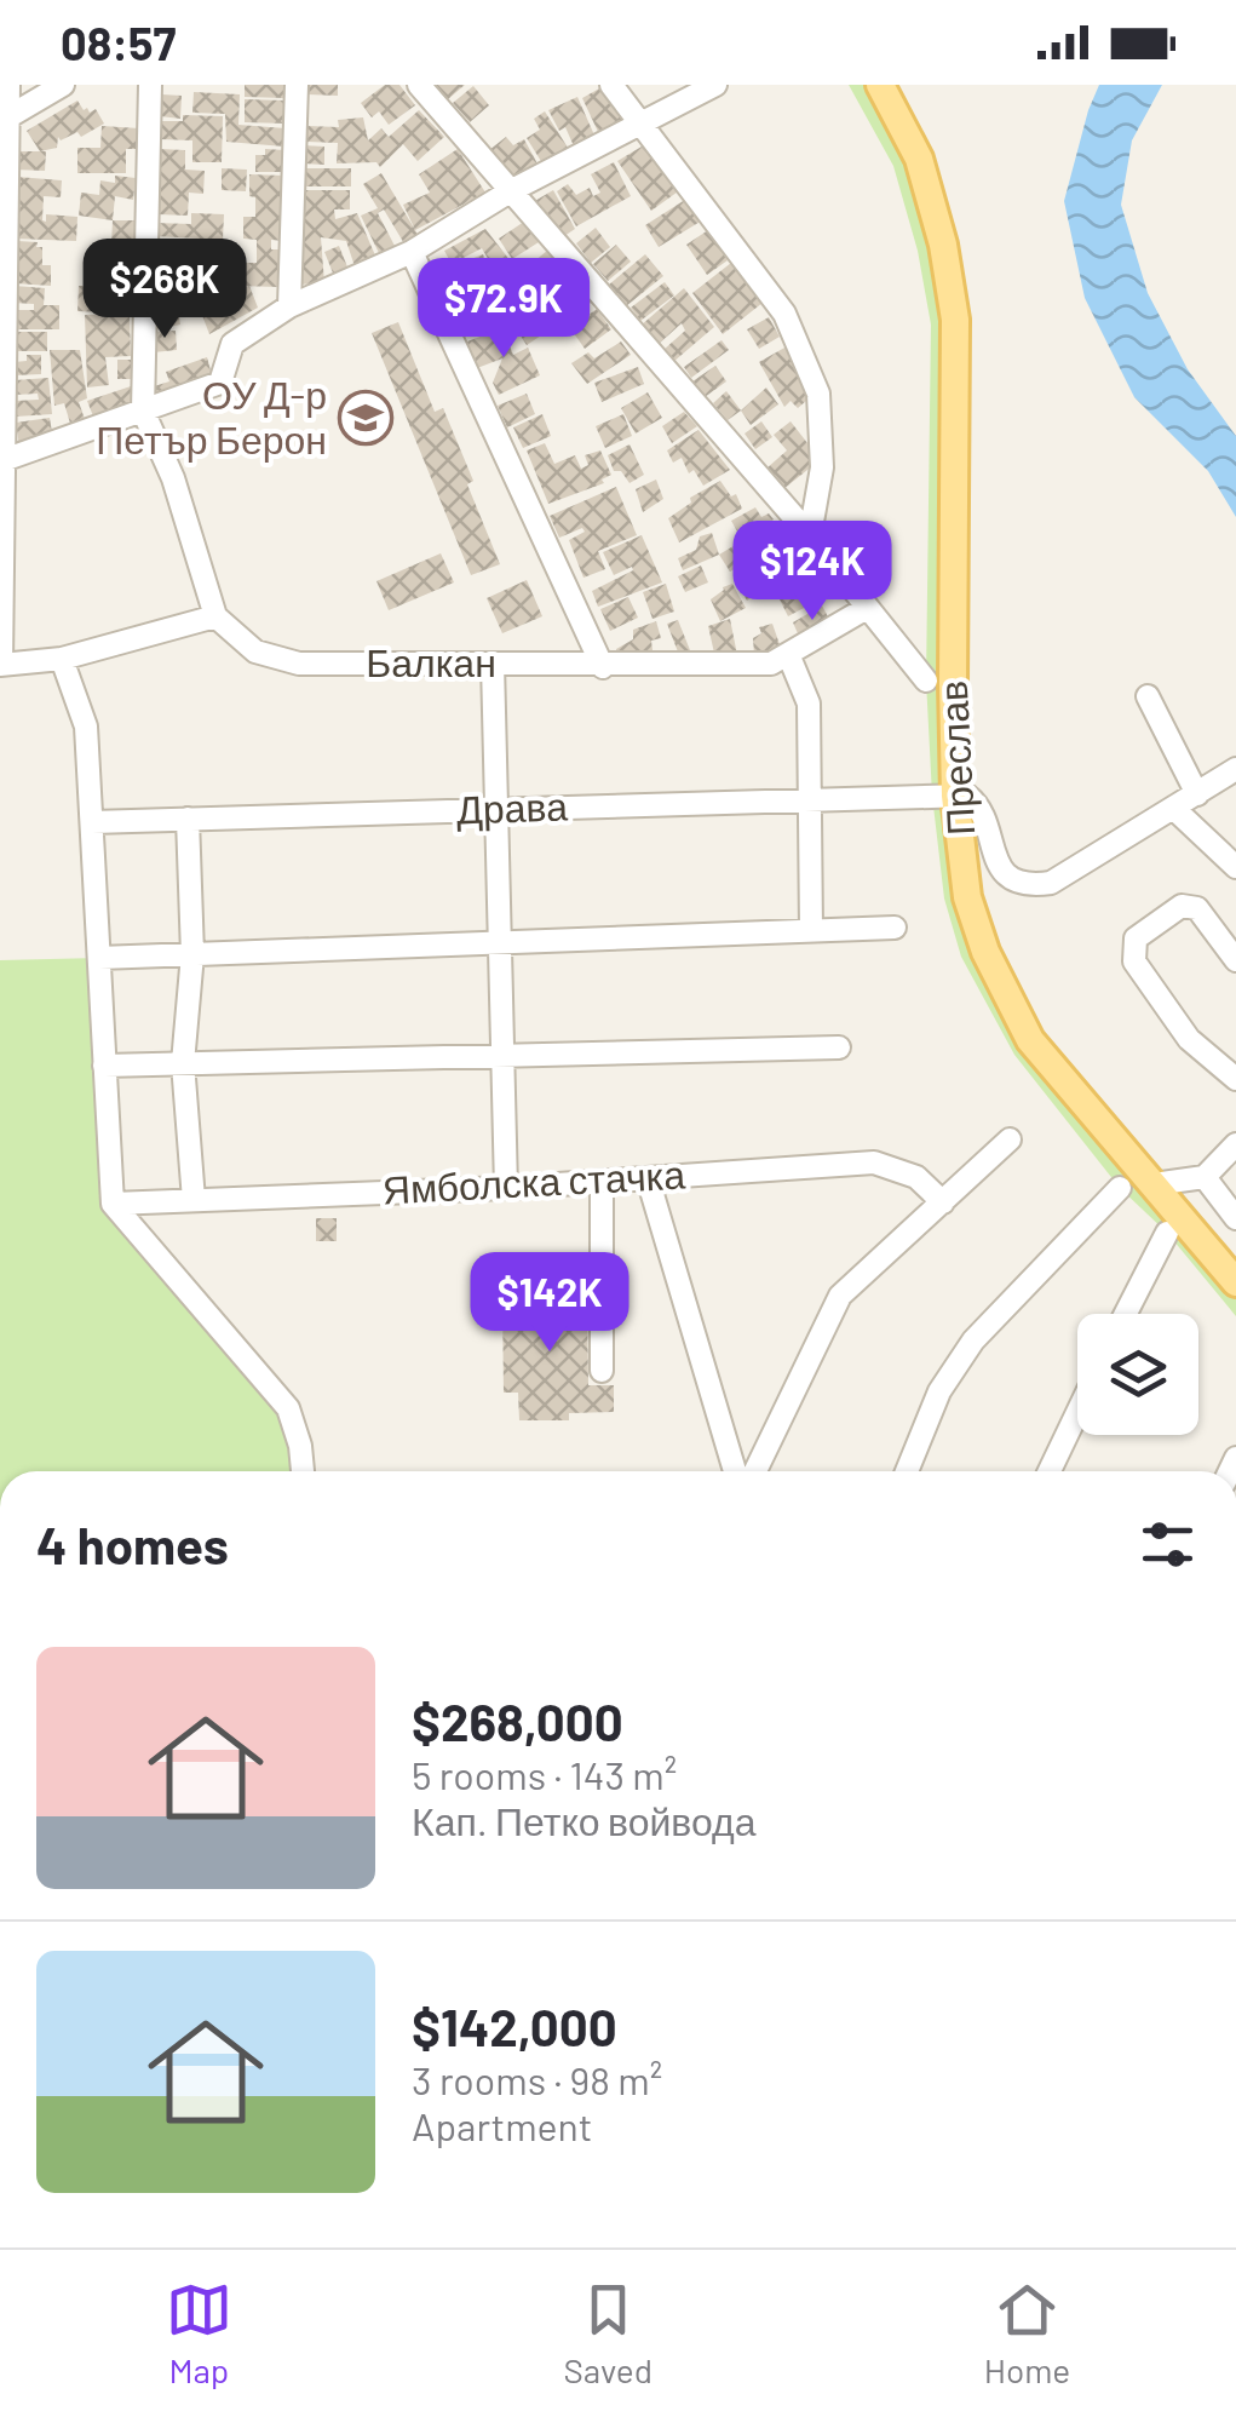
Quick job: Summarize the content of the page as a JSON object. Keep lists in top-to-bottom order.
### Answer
{
  "streets": {
    "main road": ["Преслав"],
    "street": ["Балкан", "Драва", "Ямболска стачка"]
  },
  "crossings": [
    ["Преслав", "Драва"]
  ],
  "places": {
    "school or university": ["ОУ Д-р Петър Берон"]
  },
  "page": {
    "status": "08:57",
    "price": [
      "$268K",
      "$72.9K",
      "$124K",
      "$142K"
    ],
    "heading": "4 homes",
    "list": [
      {
        "name": "$268,000",
        "note": "5 rooms · 143 m² · Кап. Петко войвода"
      },
      {
        "name": "$142,000",
        "note": "3 rooms · 98 m² · Apartment"
      }
    ],
    "tabs": ["Map", "Saved", "Home"]
  }
}
